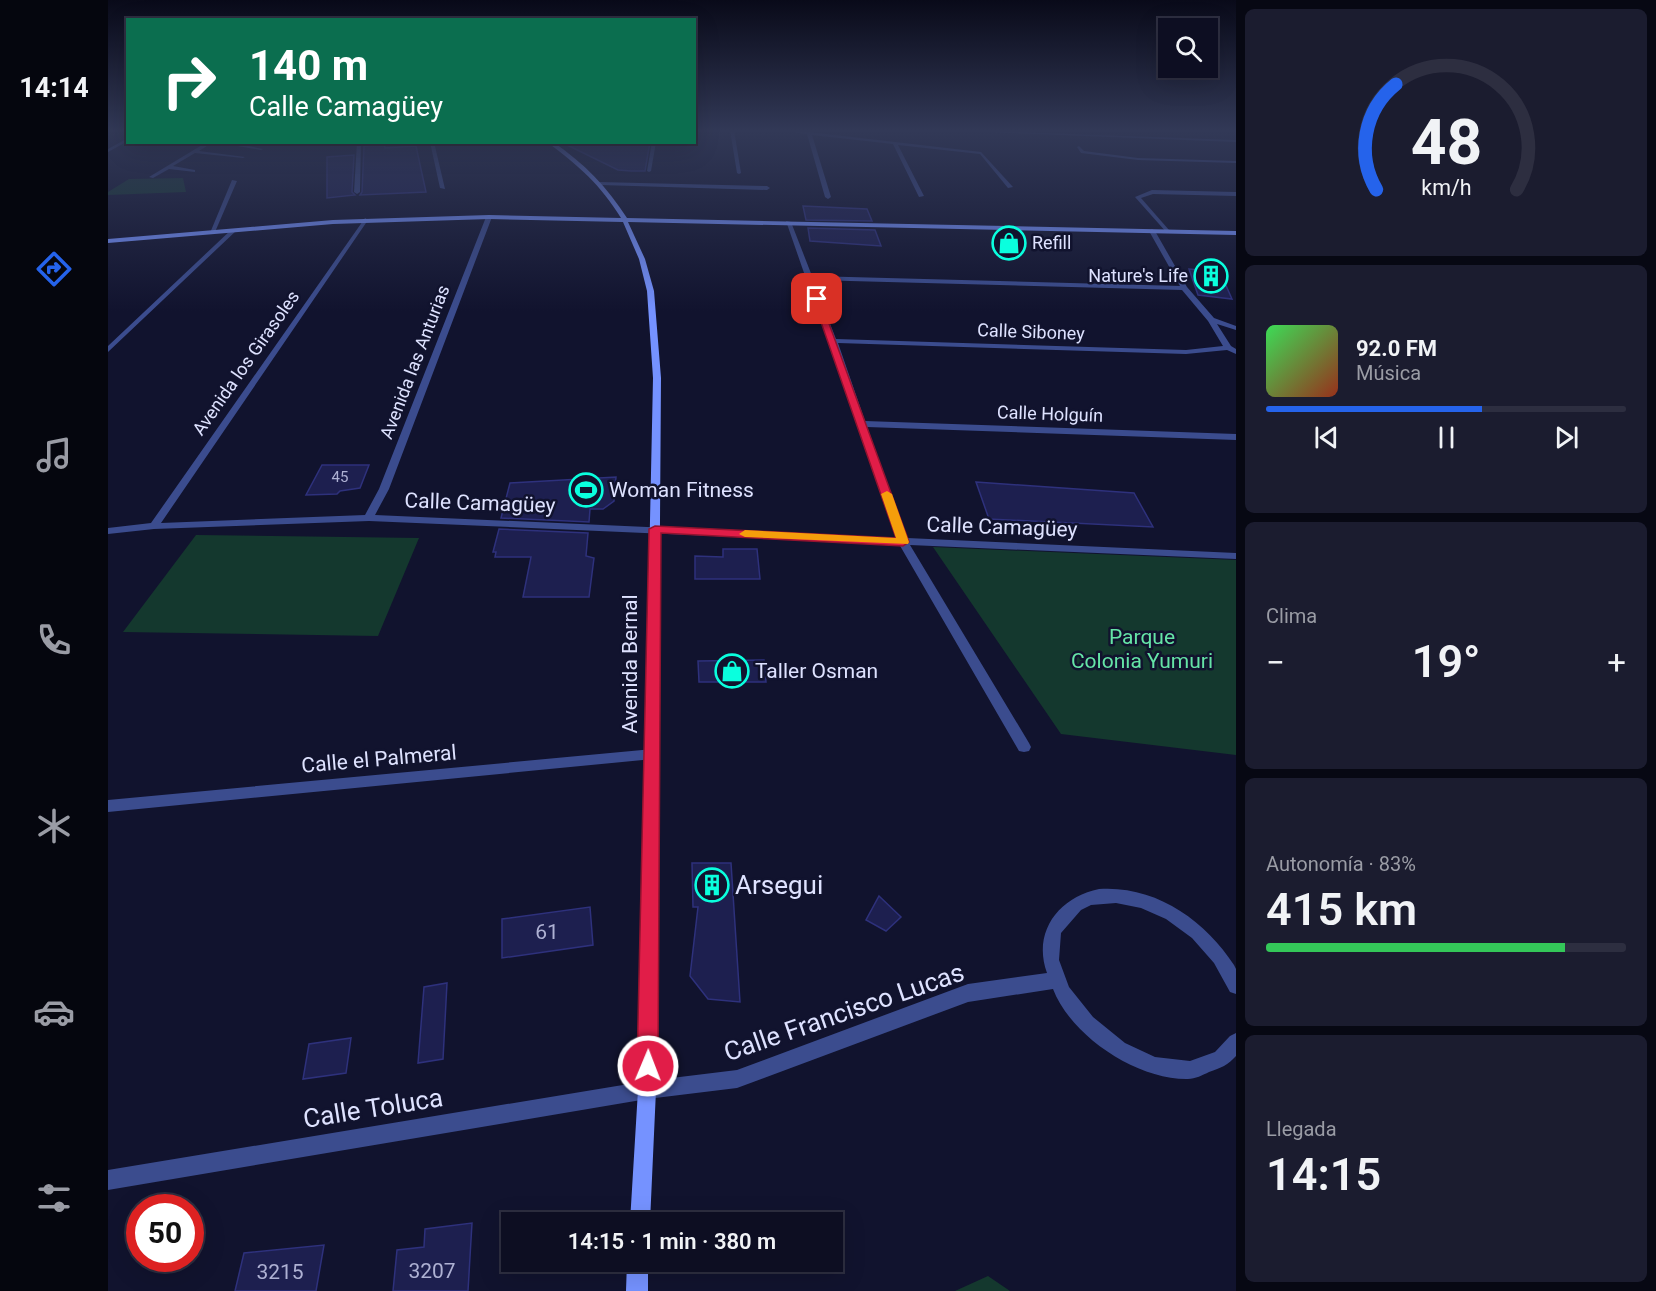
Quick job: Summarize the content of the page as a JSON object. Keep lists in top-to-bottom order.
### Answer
{
  "streets": {
    "main road": ["Avenida Bernal"],
    "street": [
      "Calle Siboney",
      "Avenida las Anturias",
      "Avenida los Girasoles",
      "Calle Holguín",
      "Calle Camagüey",
      "Calle el Palmeral",
      "Calle Francisco Lucas",
      "Calle Toluca"
    ]
  },
  "crossings": [
    ["Avenida las Anturias", "Calle Camagüey"],
    ["Avenida los Girasoles", "Calle Camagüey"],
    ["Calle Camagüey", "Avenida Bernal"],
    ["Avenida Bernal", "Calle el Palmeral"],
    ["Avenida Bernal", "Calle Francisco Lucas"],
    ["Avenida Bernal", "Calle Toluca"],
    ["Calle Francisco Lucas", "Calle Toluca"]
  ],
  "parks": ["Parque Colonia Yumuri"],
  "places": {
    "shop": ["Refill", "Taller Osman"],
    "building": ["Nature's Life", "Arsegui"],
    "sports": ["Woman Fitness"]
  },
  "house_numbers": [
    "45",
    "61",
    "3207",
    "3215"
  ],
  "page": {
    "tabs": "14:14",
    "turn": ["140 m", "Calle Camagüey"],
    "song": ["92.0 FM", "Música"],
    "tile": [
      "Clima",
      ["Autonomía · 83%", "415 km"],
      ["Llegada", "14:15"]
    ],
    "heat": ["−", "19°", "+"],
    "limit": "50",
    "trip": "14:15 · 1 min · 380 m",
    "gauge": ["48", "km/h"]
  }
}
